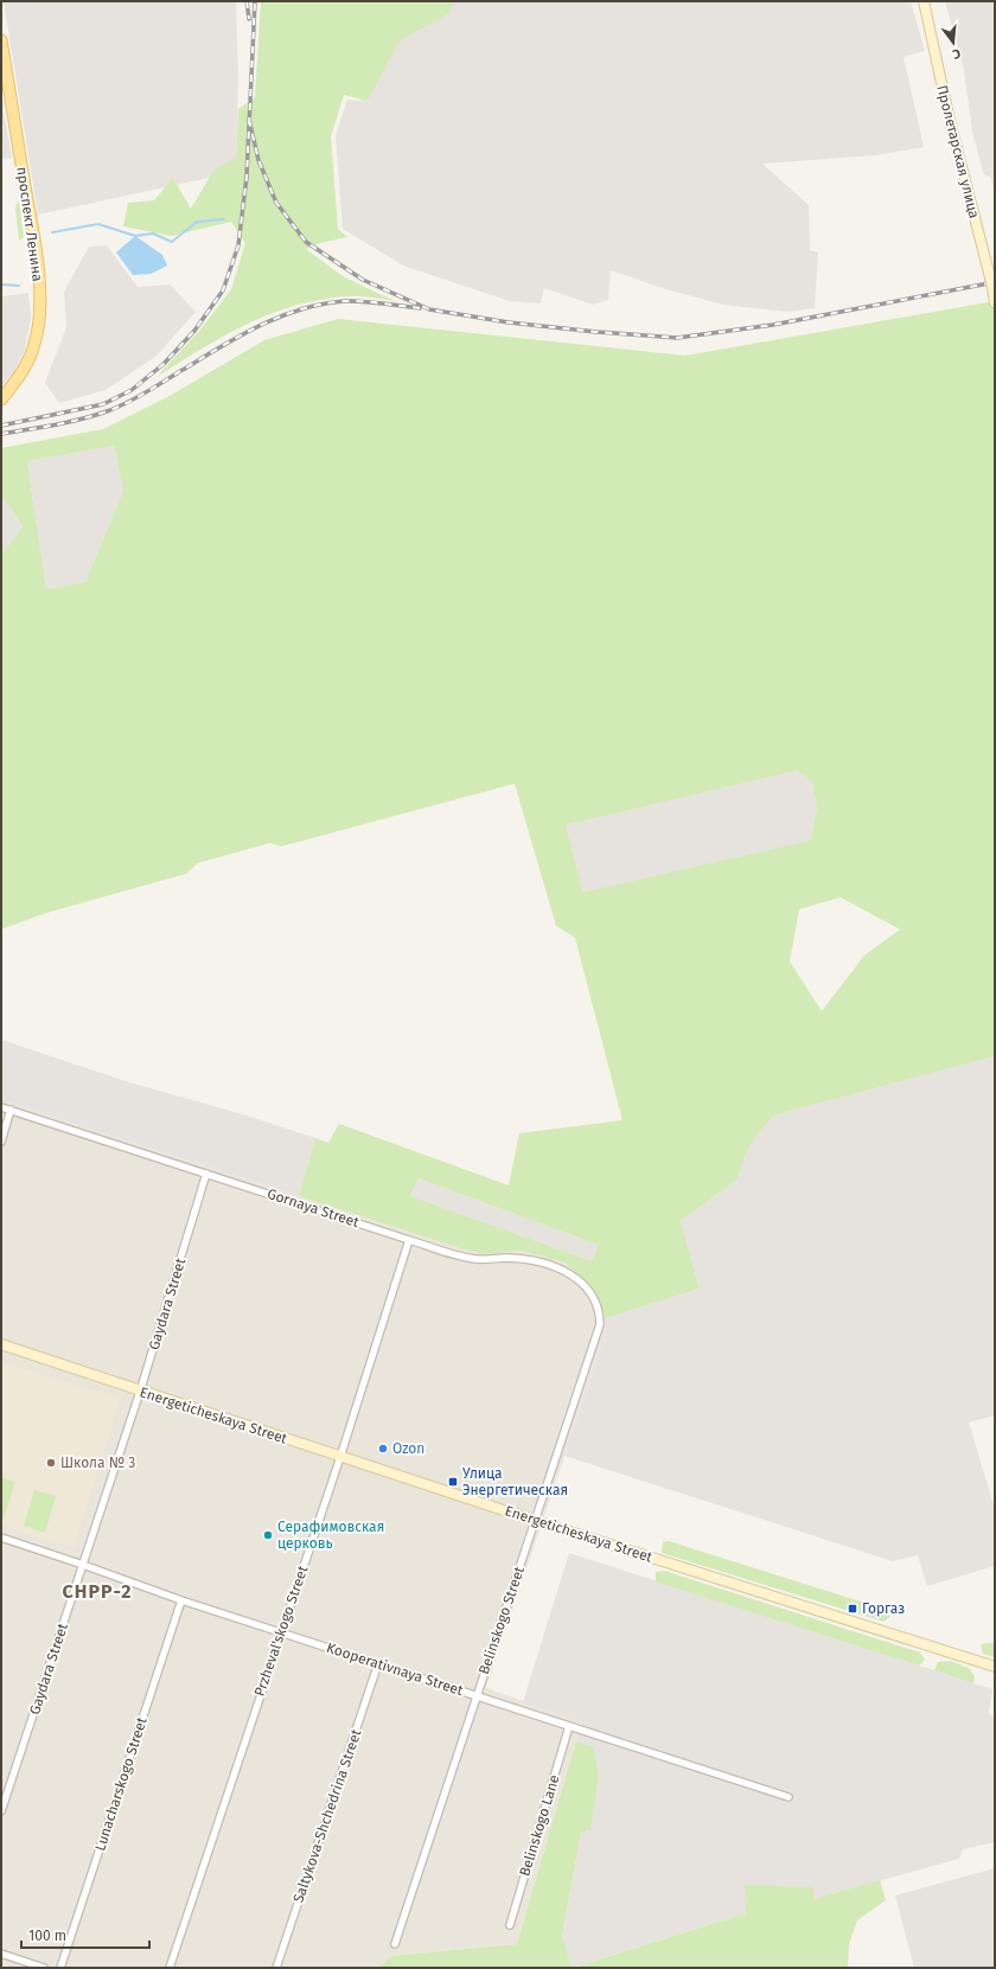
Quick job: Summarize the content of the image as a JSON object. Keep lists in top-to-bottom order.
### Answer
{
  "streets": {
    "main road": ["проспект Ленина"],
    "street": [
      "Пролетарская улица",
      "Gornaya Street",
      "Gaydara Street",
      "Energeticheskaya Street",
      "Belinskogo Street",
      "Przheval'skogo Street",
      "Kooperativnaya Street",
      "Lunacharskogo Street",
      "Saltykova-Shchedrina Street",
      "Belinskogo Lane"
    ]
  },
  "crossings": [
    ["Gornaya Street", "Gaydara Street"],
    ["Gornaya Street", "Belinskogo Street"],
    ["Gornaya Street", "Przheval'skogo Street"],
    ["Gaydara Street", "Energeticheskaya Street"],
    ["Gaydara Street", "Kooperativnaya Street"],
    ["Energeticheskaya Street", "Belinskogo Street"],
    ["Energeticheskaya Street", "Przheval'skogo Street"],
    ["Belinskogo Street", "Kooperativnaya Street"],
    ["Przheval'skogo Street", "Kooperativnaya Street"],
    ["Kooperativnaya Street", "Lunacharskogo Street"],
    ["Kooperativnaya Street", "Saltykova-Shchedrina Street"],
    ["Kooperativnaya Street", "Belinskogo Lane"]
  ],
  "districts": ["CHPP-2"],
  "places": {
    "other": ["Ozon", "Школа № 3", "Серафимовская церковь"],
    "transit": ["Улица Энергетическая", "Горгаз"]
  },
  "scale_bar": "100 m",
  "north": "bottom"
}
